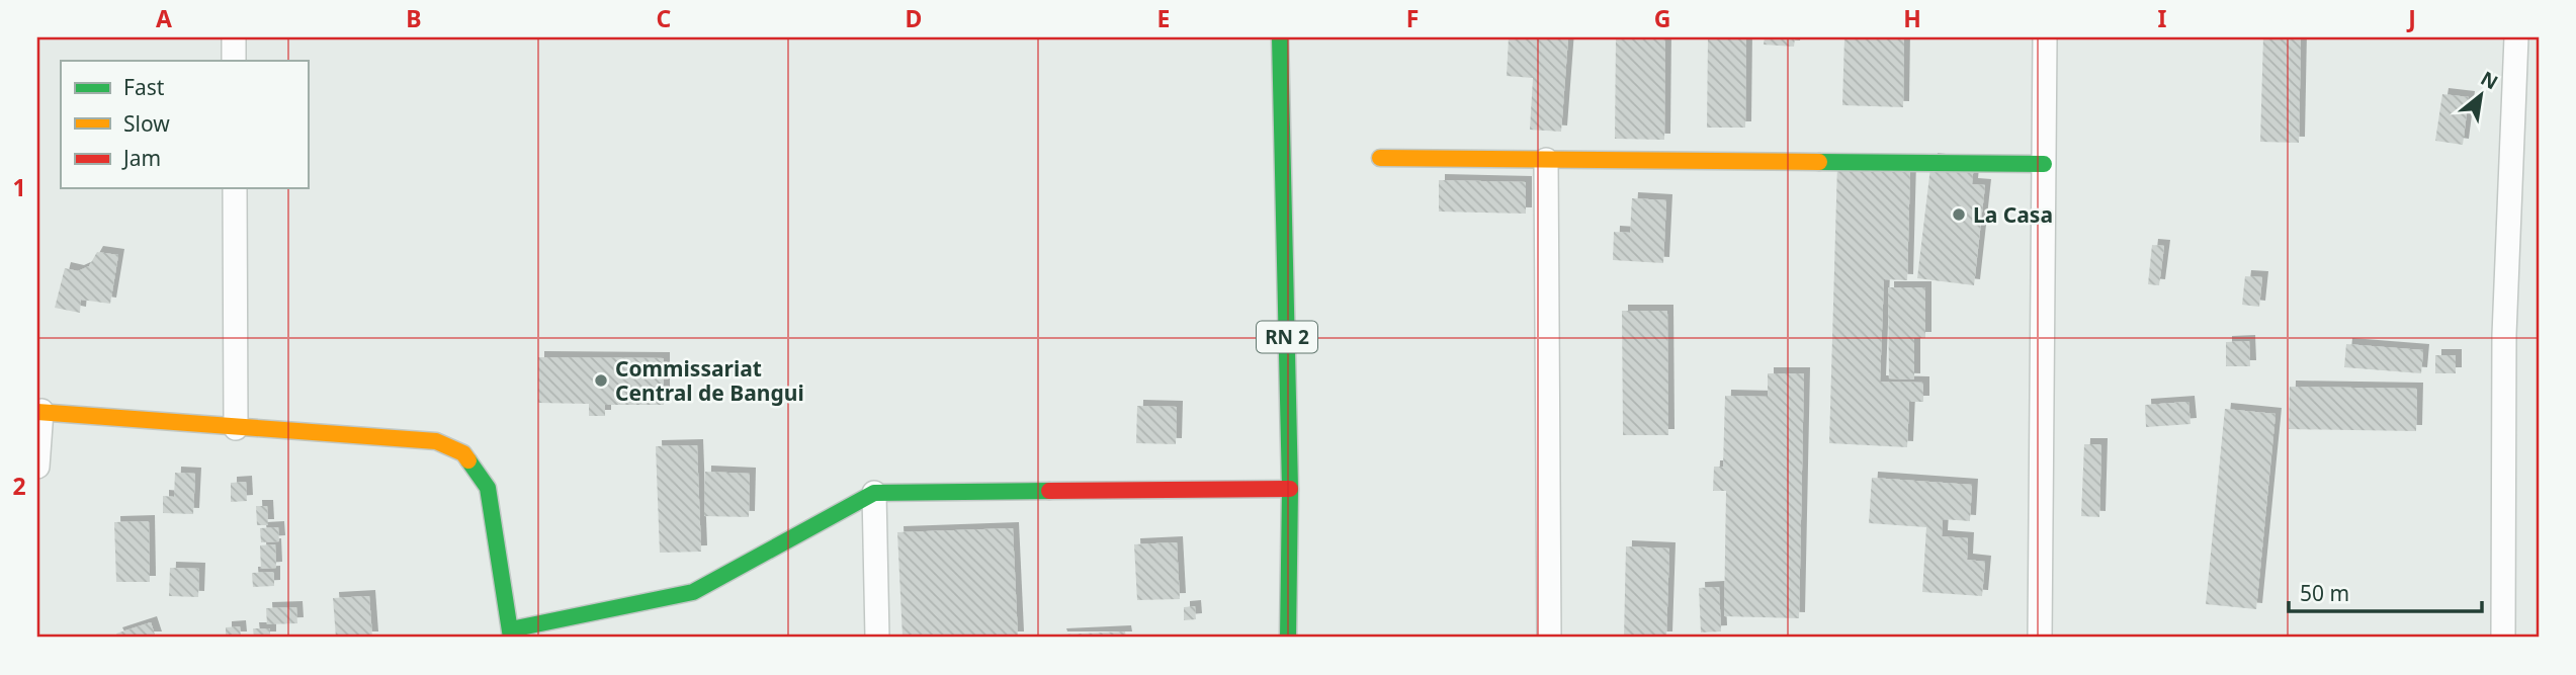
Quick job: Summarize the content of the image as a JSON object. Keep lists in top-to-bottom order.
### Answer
{
  "streets": {
    "street": ["RN 2"]
  },
  "places": ["La Casa", "Commissariat Central de Bangui"],
  "legend": ["Fast", "Slow", "Jam"],
  "scale_bar": "50 m",
  "north": "top right",
  "grid": {
    "columns": [
      "A",
      "B",
      "C",
      "D",
      "E",
      "F",
      "G",
      "H",
      "I",
      "J"
    ],
    "rows": ["1", "2"]
  }
}
